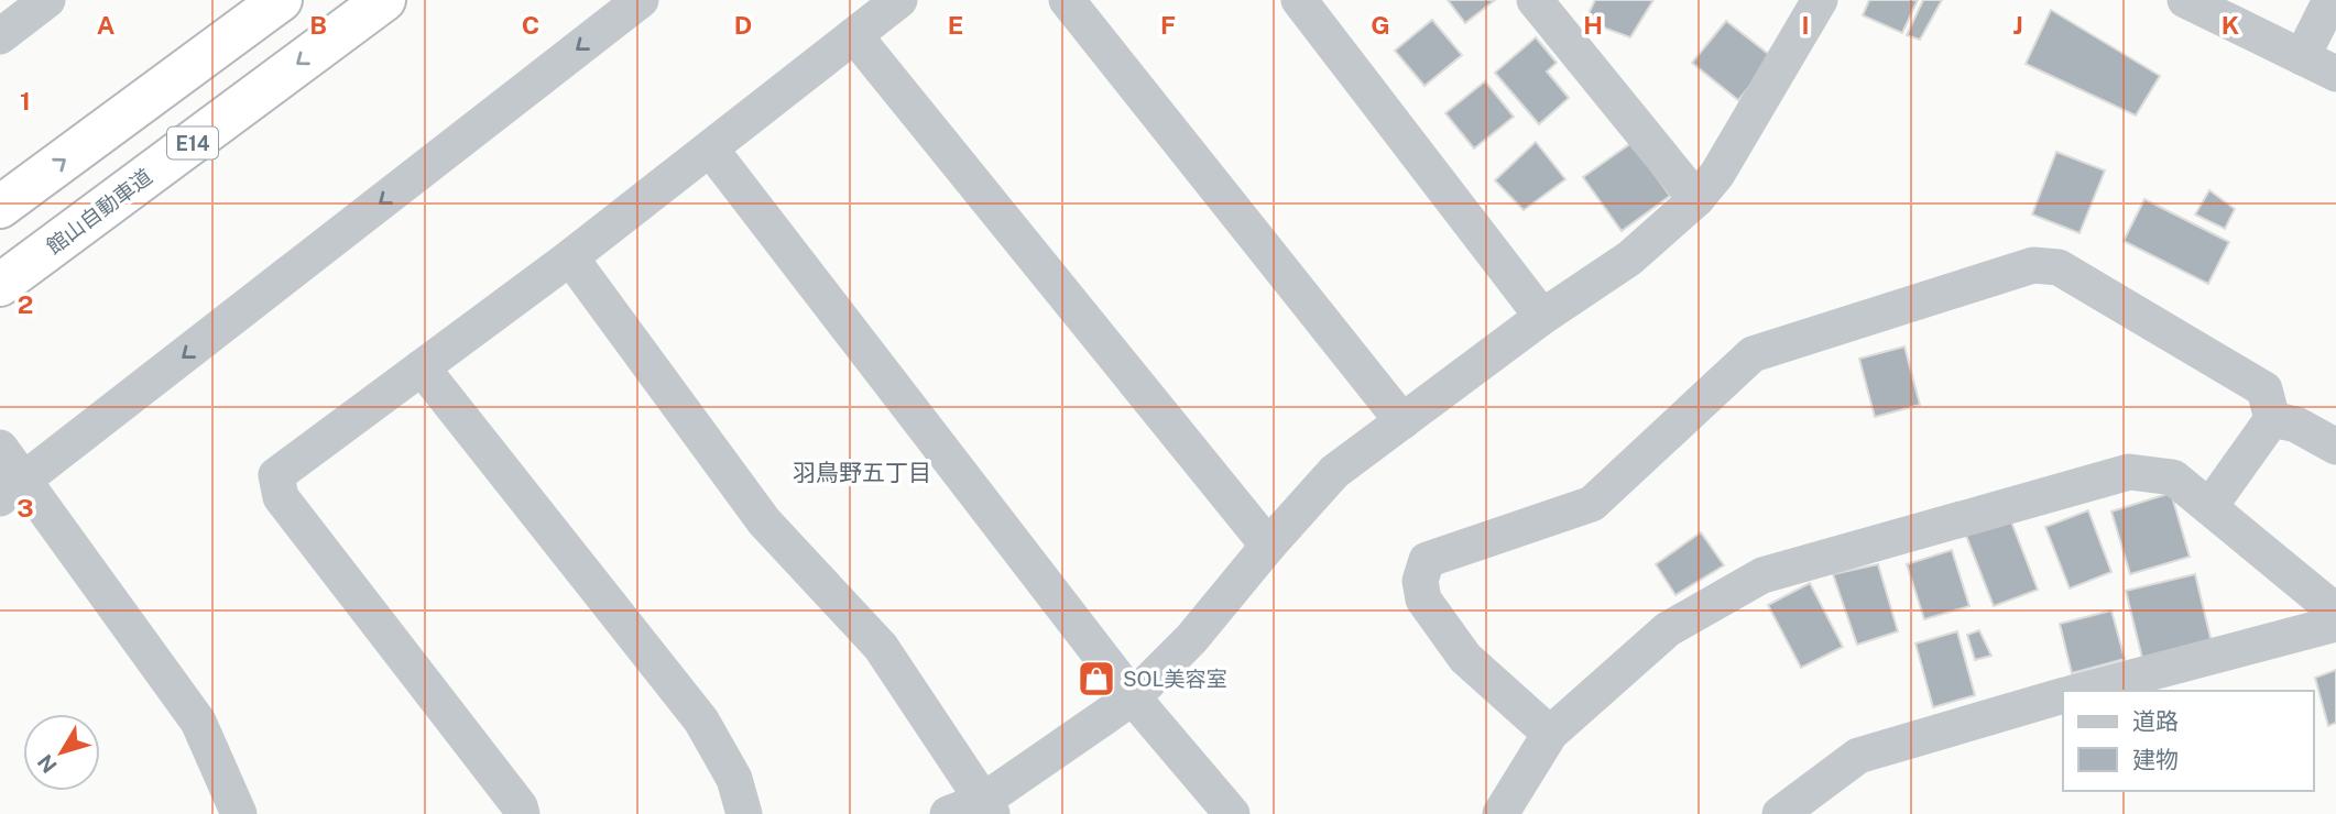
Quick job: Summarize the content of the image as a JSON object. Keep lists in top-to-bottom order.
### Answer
{
  "streets": {
    "highway": ["E14", "館山自動車道"]
  },
  "districts": ["羽鳥野五丁目"],
  "places": {
    "shop": ["SOL美容室"]
  },
  "legend": ["道路", "建物"],
  "north": "bottom left",
  "grid": {
    "columns": [
      "A",
      "B",
      "C",
      "D",
      "E",
      "F",
      "G",
      "H",
      "I",
      "J",
      "K"
    ],
    "rows": ["1", "2", "3"]
  }
}
